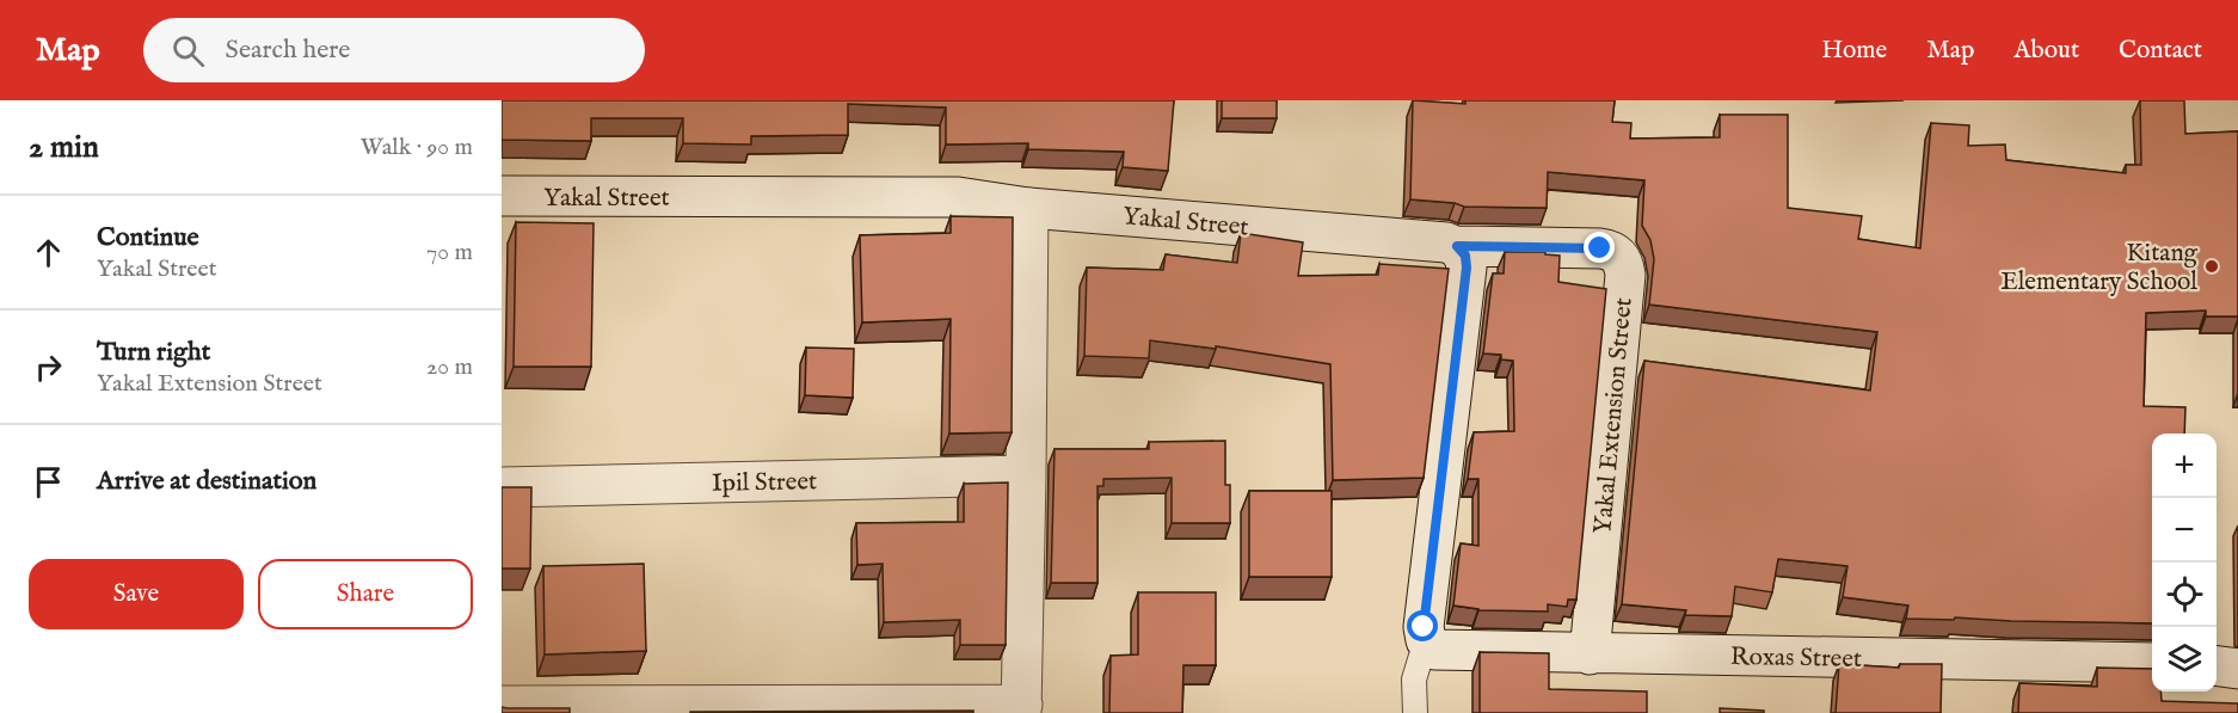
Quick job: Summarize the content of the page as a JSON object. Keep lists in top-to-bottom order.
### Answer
{
  "streets": {
    "street": [
      "Yakal Street",
      "Yakal Extension Street",
      "Ipil Street",
      "Roxas Street"
    ]
  },
  "crossings": [
    ["Yakal Street", "Yakal Extension Street"],
    ["Yakal Extension Street", "Roxas Street"]
  ],
  "places": ["Kitang Elementary School"],
  "page": {
    "header": "Map",
    "search": "Search here",
    "nav": [
      "Home",
      "Map",
      "About",
      "Contact"
    ],
    "heading": ["2 min", "Walk · 90 m"],
    "list": [
      ["Continue", "Yakal Street", "70 m"],
      ["Turn right", "Yakal Extension Street", "20 m"],
      "Arrive at destination"
    ],
    "map_buttons": ["+", "−"],
    "buttons": ["Save", "Share"]
  }
}
